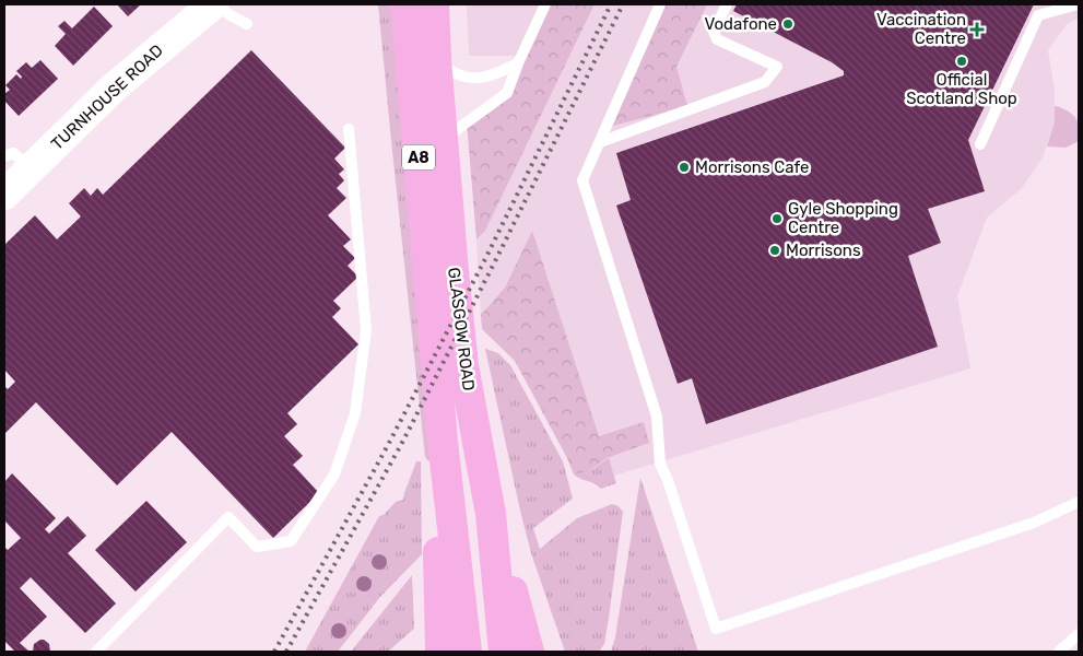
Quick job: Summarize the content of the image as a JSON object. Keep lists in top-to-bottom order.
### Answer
{
  "streets": {
    "main road": ["A8", "GLASGOW ROAD"],
    "street": ["TURNHOUSE ROAD"]
  },
  "places": {
    "other": [
      "Vodafone",
      "Official Scotland Shop",
      "Morrisons Cafe",
      "Gyle Shopping Centre",
      "Morrisons"
    ],
    "health": ["Vaccination Centre"]
  }
}
